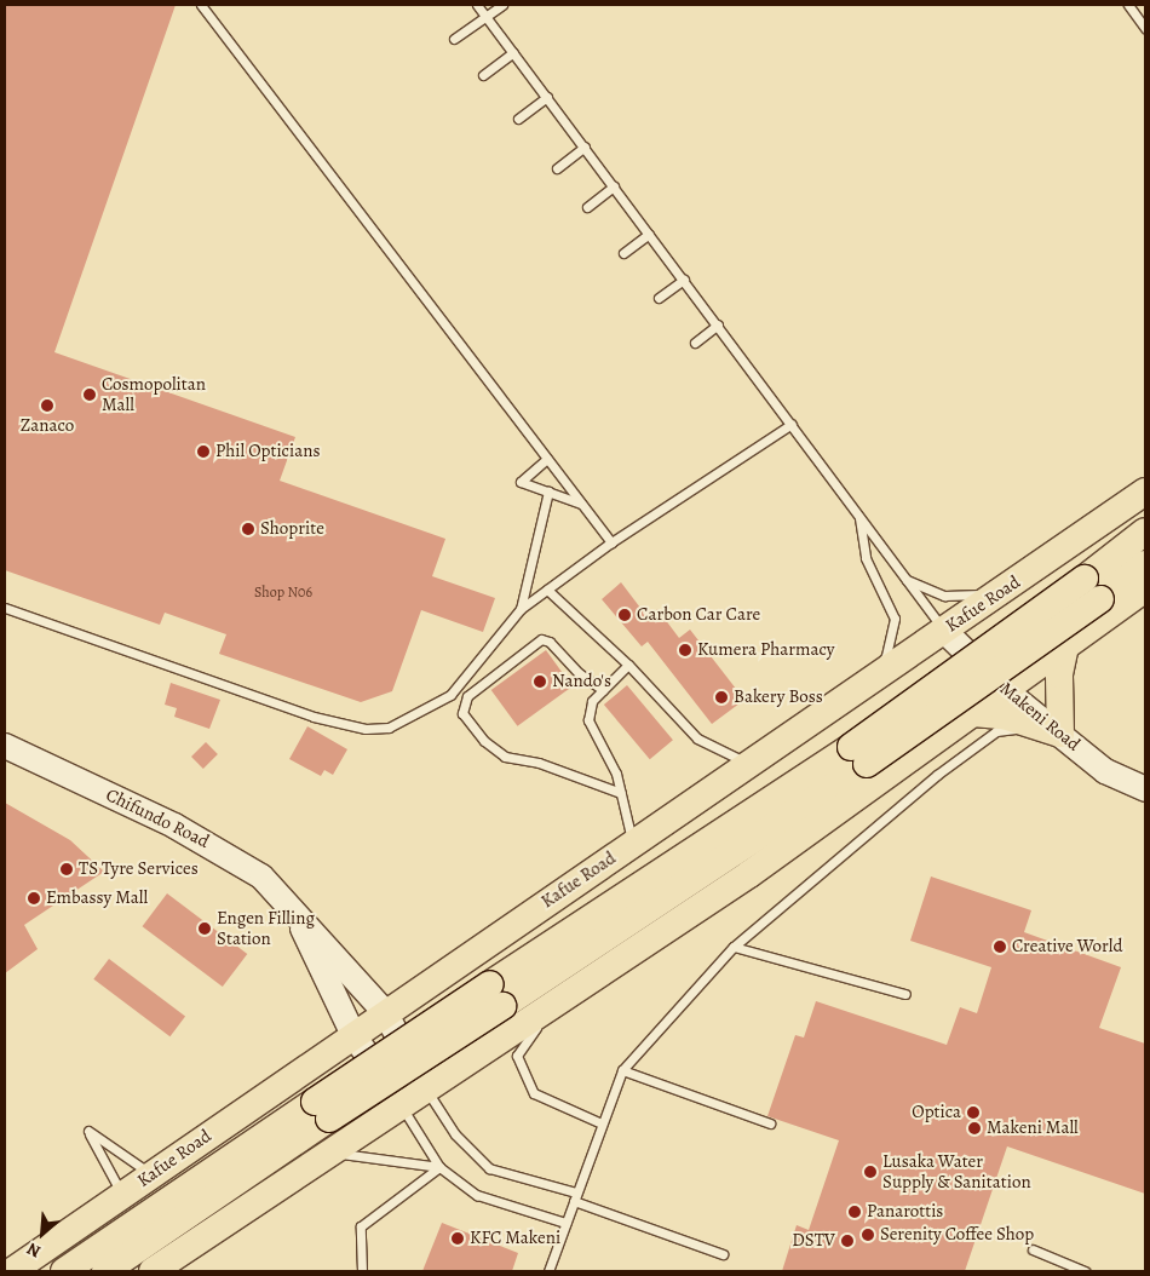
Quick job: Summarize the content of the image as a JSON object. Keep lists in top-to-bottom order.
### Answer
{
  "streets": {
    "main road": ["Kafue Road"],
    "street": ["Makeni Road", "Chifundo Road"]
  },
  "crossings": [
    ["Kafue Road", "Makeni Road"],
    ["Kafue Road", "Chifundo Road"]
  ],
  "places": [
    "Cosmopolitan Mall",
    "Zanaco",
    "Phil Opticians",
    "Shoprite",
    "Carbon Car Care",
    "Kumera Pharmacy",
    "Nando's",
    "Bakery Boss",
    "TS Tyre Services",
    "Embassy Mall",
    "Engen Filling Station",
    "Creative World",
    "Optica",
    "Makeni Mall",
    "Lusaka Water Supply & Sanitation",
    "Panarottis",
    "Serenity Coffee Shop",
    "KFC Makeni",
    "DSTV"
  ],
  "house_numbers": ["Shop N06"],
  "north": "bottom left"
}
